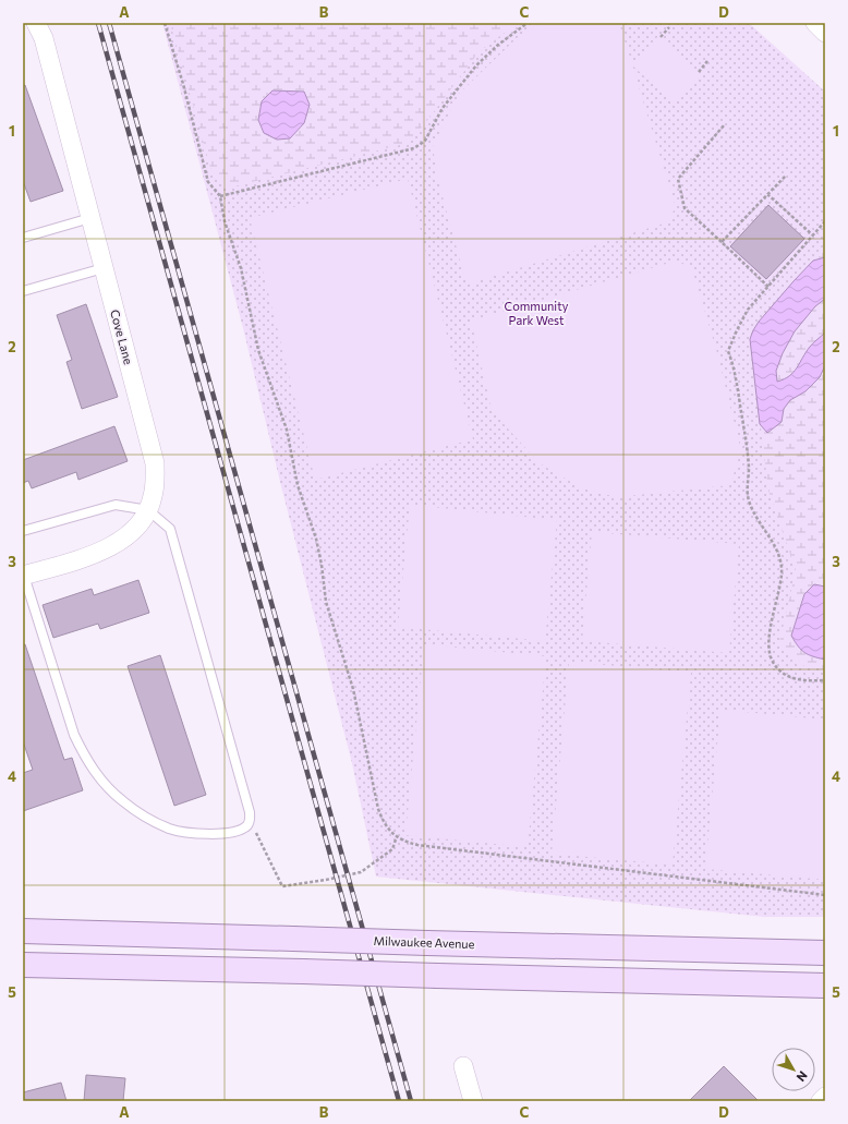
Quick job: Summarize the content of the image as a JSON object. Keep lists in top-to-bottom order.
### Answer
{
  "streets": {
    "main road": ["Milwaukee Avenue"],
    "street": ["Cove Lane"]
  },
  "parks": ["Community Park West"],
  "north": "bottom right",
  "grid": {
    "columns": [
      "A",
      "B",
      "C",
      "D"
    ],
    "rows": [
      "1",
      "2",
      "3",
      "4",
      "5"
    ]
  }
}
